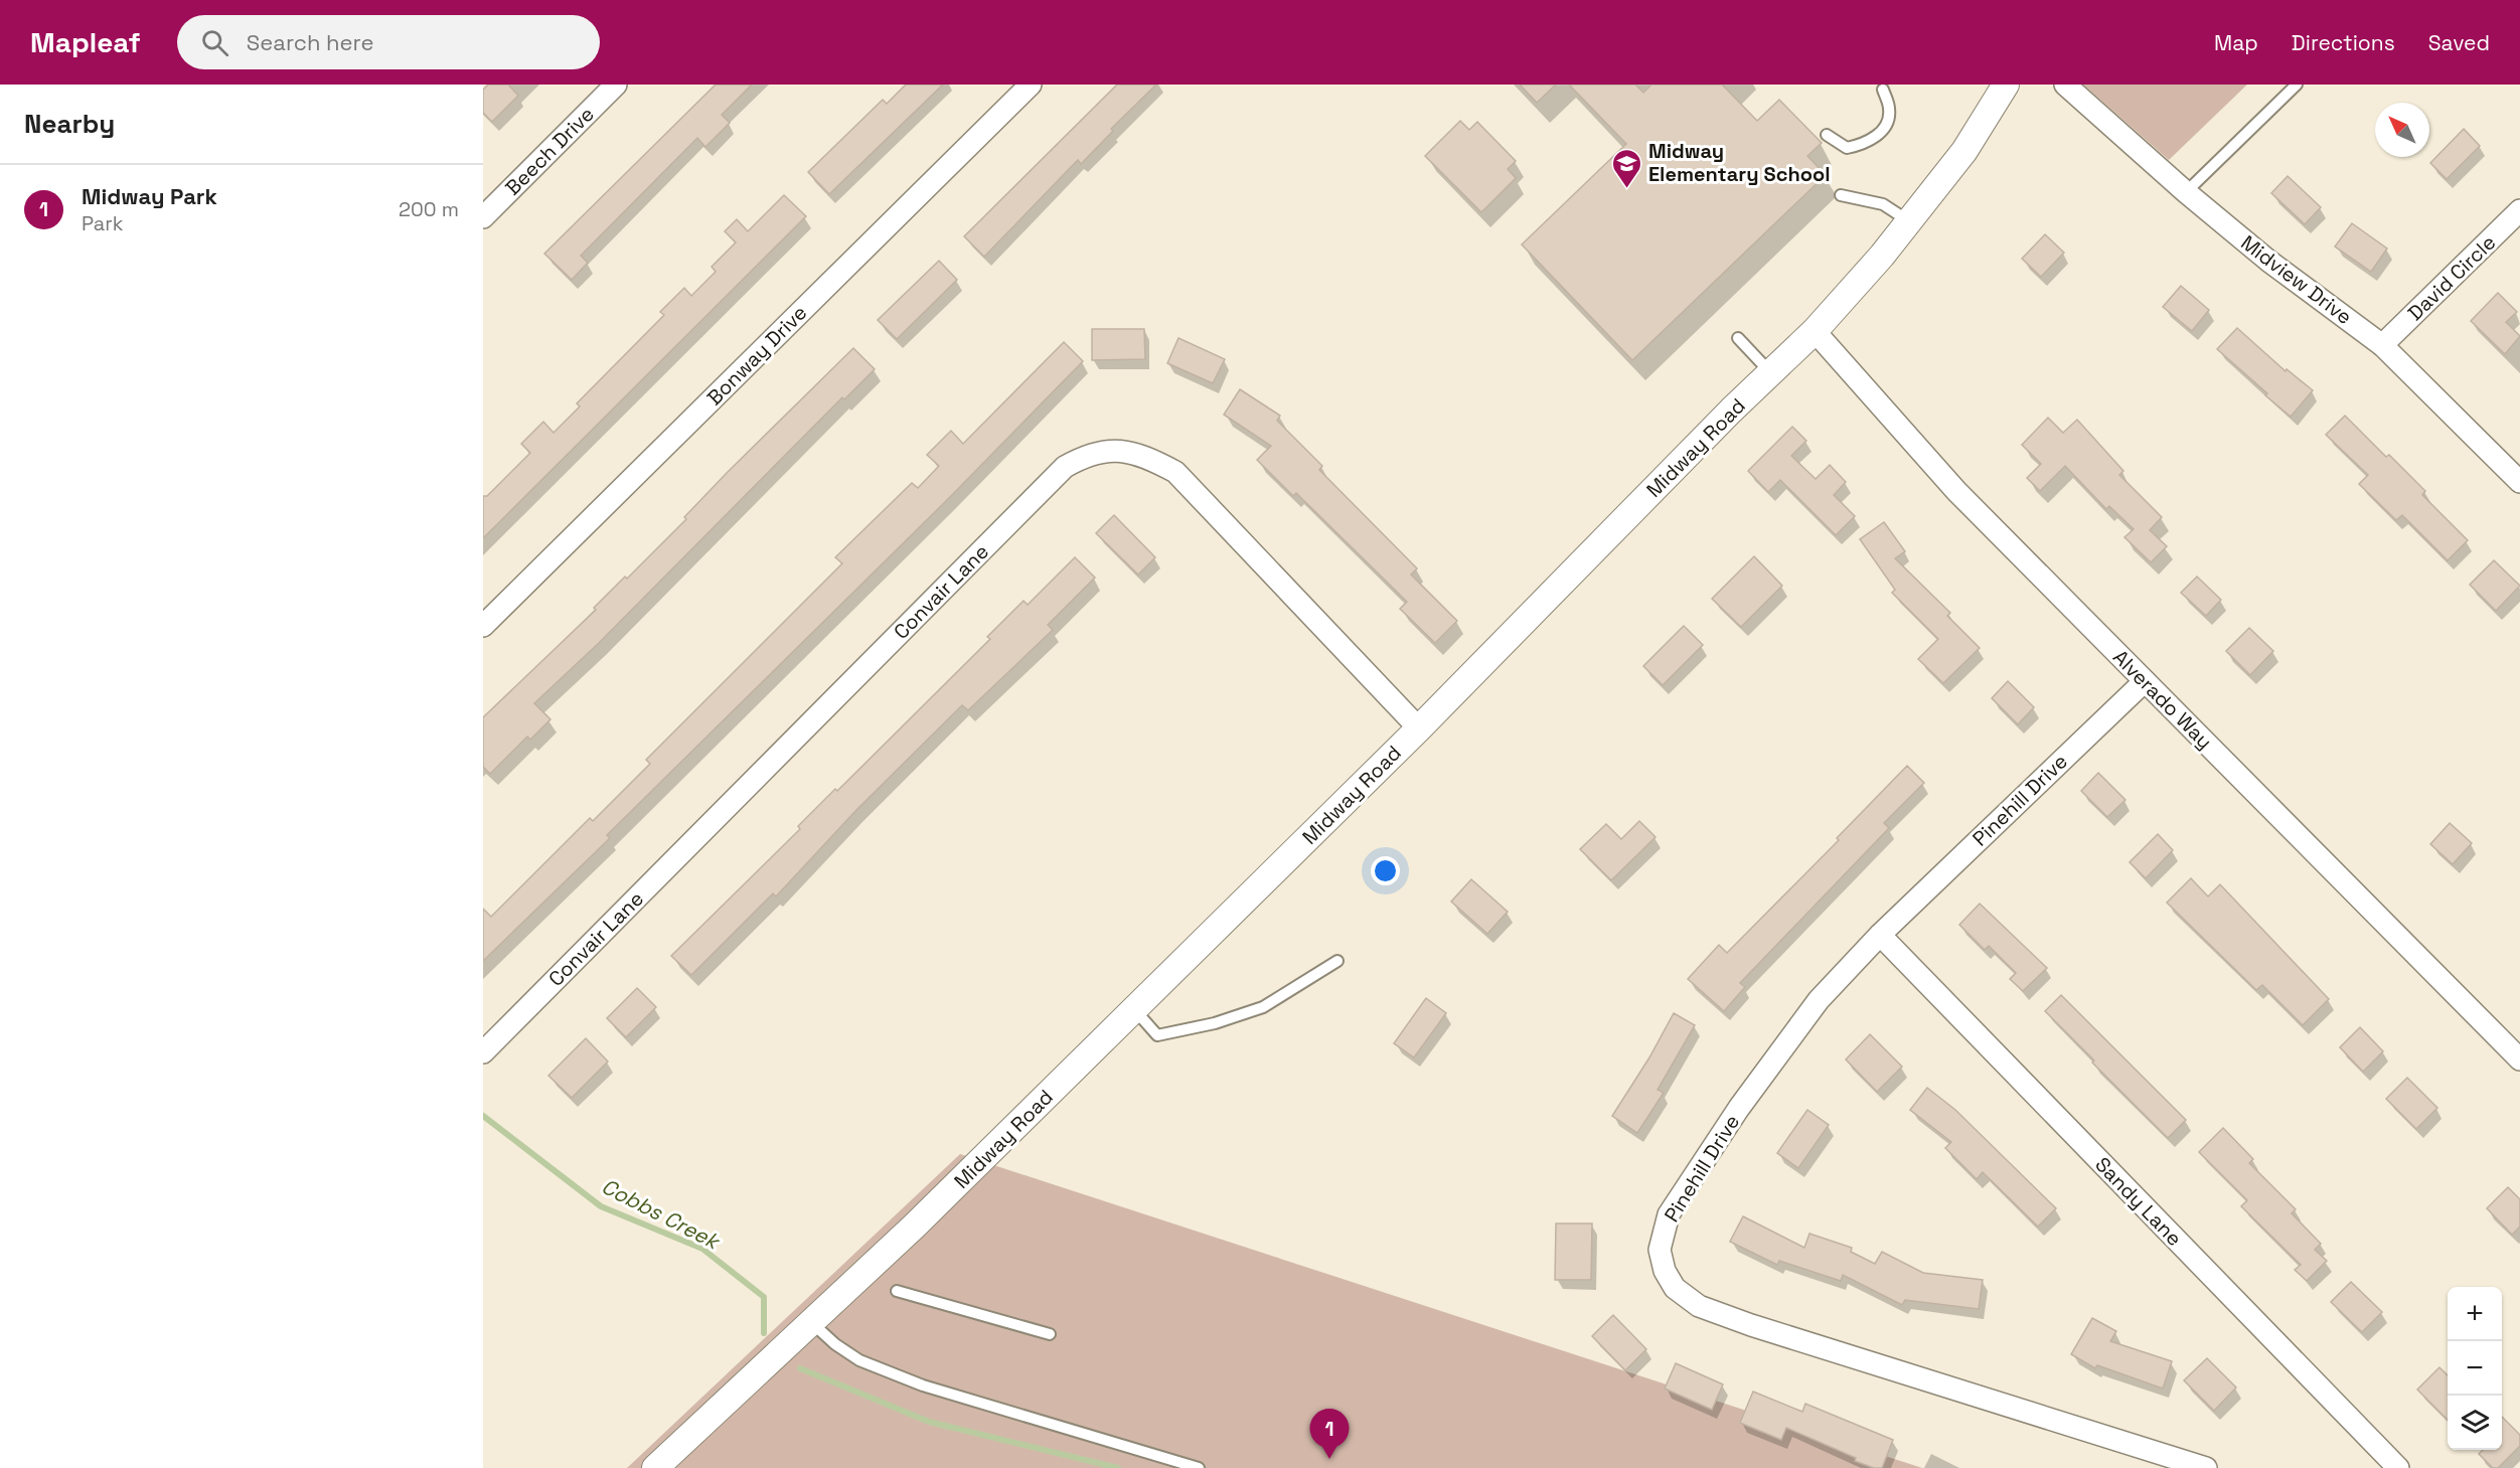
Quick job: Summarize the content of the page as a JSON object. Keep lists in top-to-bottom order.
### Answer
{
  "streets": {
    "street": [
      "Beech Drive",
      "David Circle",
      "Midview Drive",
      "Bonway Drive",
      "Midway Road",
      "Convair Lane",
      "Alverado Way",
      "Pinehill Drive",
      "Sandy Lane"
    ]
  },
  "crossings": [
    ["David Circle", "Midview Drive"],
    ["Midway Road", "Convair Lane"],
    ["Midway Road", "Alverado Way"],
    ["Alverado Way", "Pinehill Drive"],
    ["Pinehill Drive", "Sandy Lane"]
  ],
  "water": ["Cobbs Creek"],
  "places": {
    "school or university": ["Midway Elementary School"]
  },
  "north": "top left",
  "page": {
    "header": "Mapleaf",
    "search": "Search here",
    "nav": ["Map", "Directions", "Saved"],
    "heading": "Nearby",
    "list": [
      {
        "mark": "1",
        "name": "Midway Park",
        "note": "Park",
        "value": "200 m"
      }
    ],
    "map_buttons": ["+", "−"],
    "pins": "1"
  }
}
